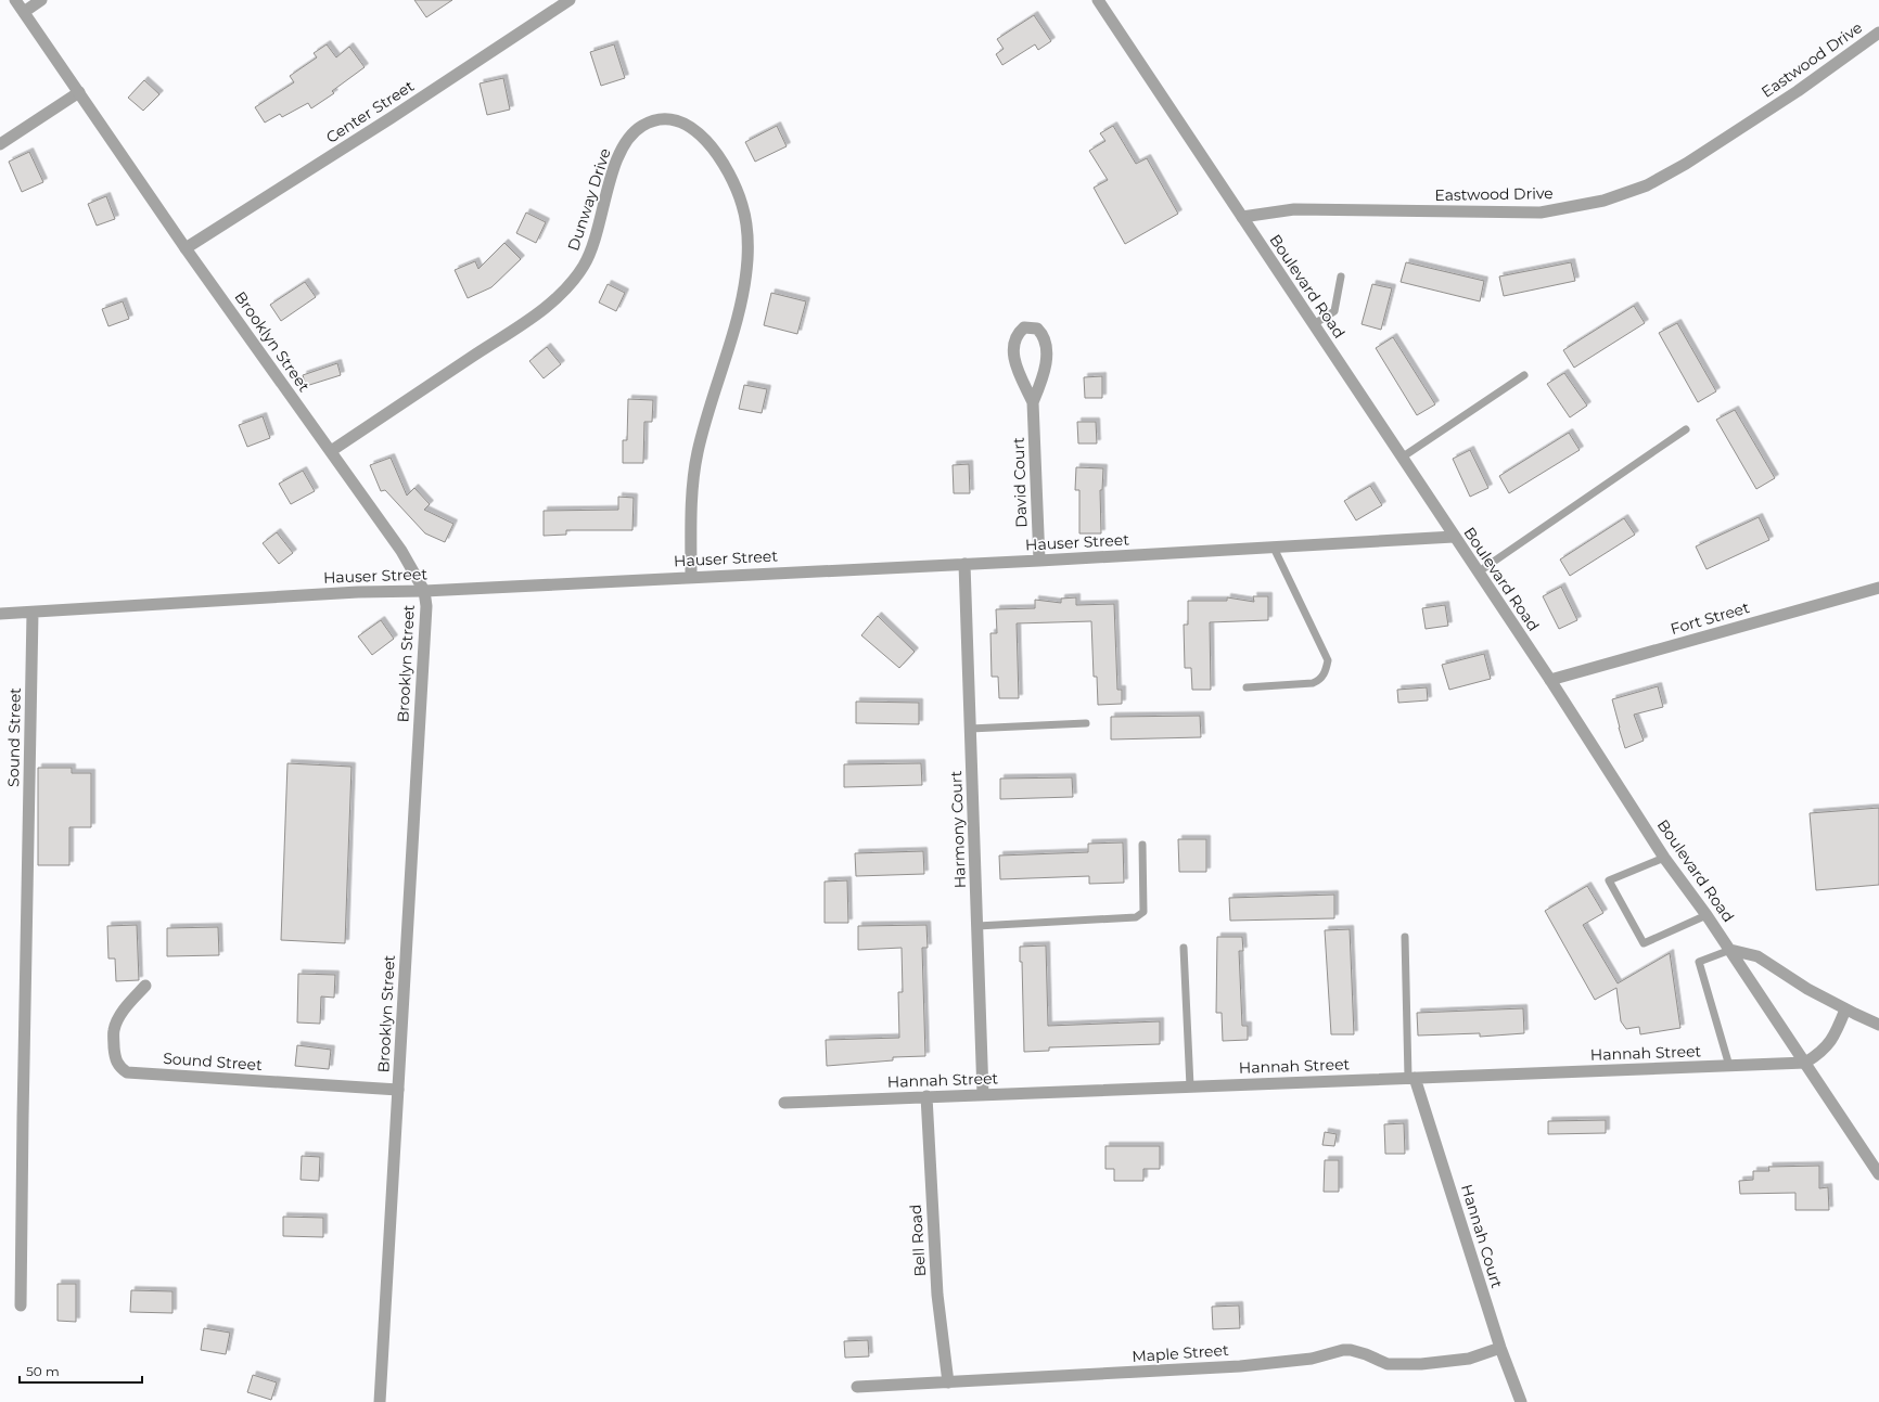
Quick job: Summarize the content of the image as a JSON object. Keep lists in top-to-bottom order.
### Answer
{
  "streets": {
    "street": [
      "Eastwood Drive",
      "Center Street",
      "Dunway Drive",
      "Boulevard Road",
      "Brooklyn Street",
      "David Court",
      "Hauser Street",
      "Fort Street",
      "Sound Street",
      "Harmony Court",
      "Hannah Street",
      "Hannah Court",
      "Bell Road",
      "Maple Street"
    ]
  },
  "crossings": [
    ["Eastwood Drive", "Boulevard Road"],
    ["Center Street", "Brooklyn Street"],
    ["Dunway Drive", "Brooklyn Street"],
    ["Dunway Drive", "Hauser Street"],
    ["Boulevard Road", "Hauser Street"],
    ["Boulevard Road", "Fort Street"],
    ["Boulevard Road", "Hannah Street"],
    ["Brooklyn Street", "Hauser Street"],
    ["Brooklyn Street", "Sound Street"],
    ["David Court", "Hauser Street"],
    ["Hauser Street", "Sound Street"],
    ["Hauser Street", "Harmony Court"],
    ["Harmony Court", "Hannah Street"],
    ["Hannah Street", "Hannah Court"],
    ["Hannah Street", "Bell Road"],
    ["Hannah Court", "Maple Street"],
    ["Bell Road", "Maple Street"]
  ],
  "scale_bar": "50 m"
}
